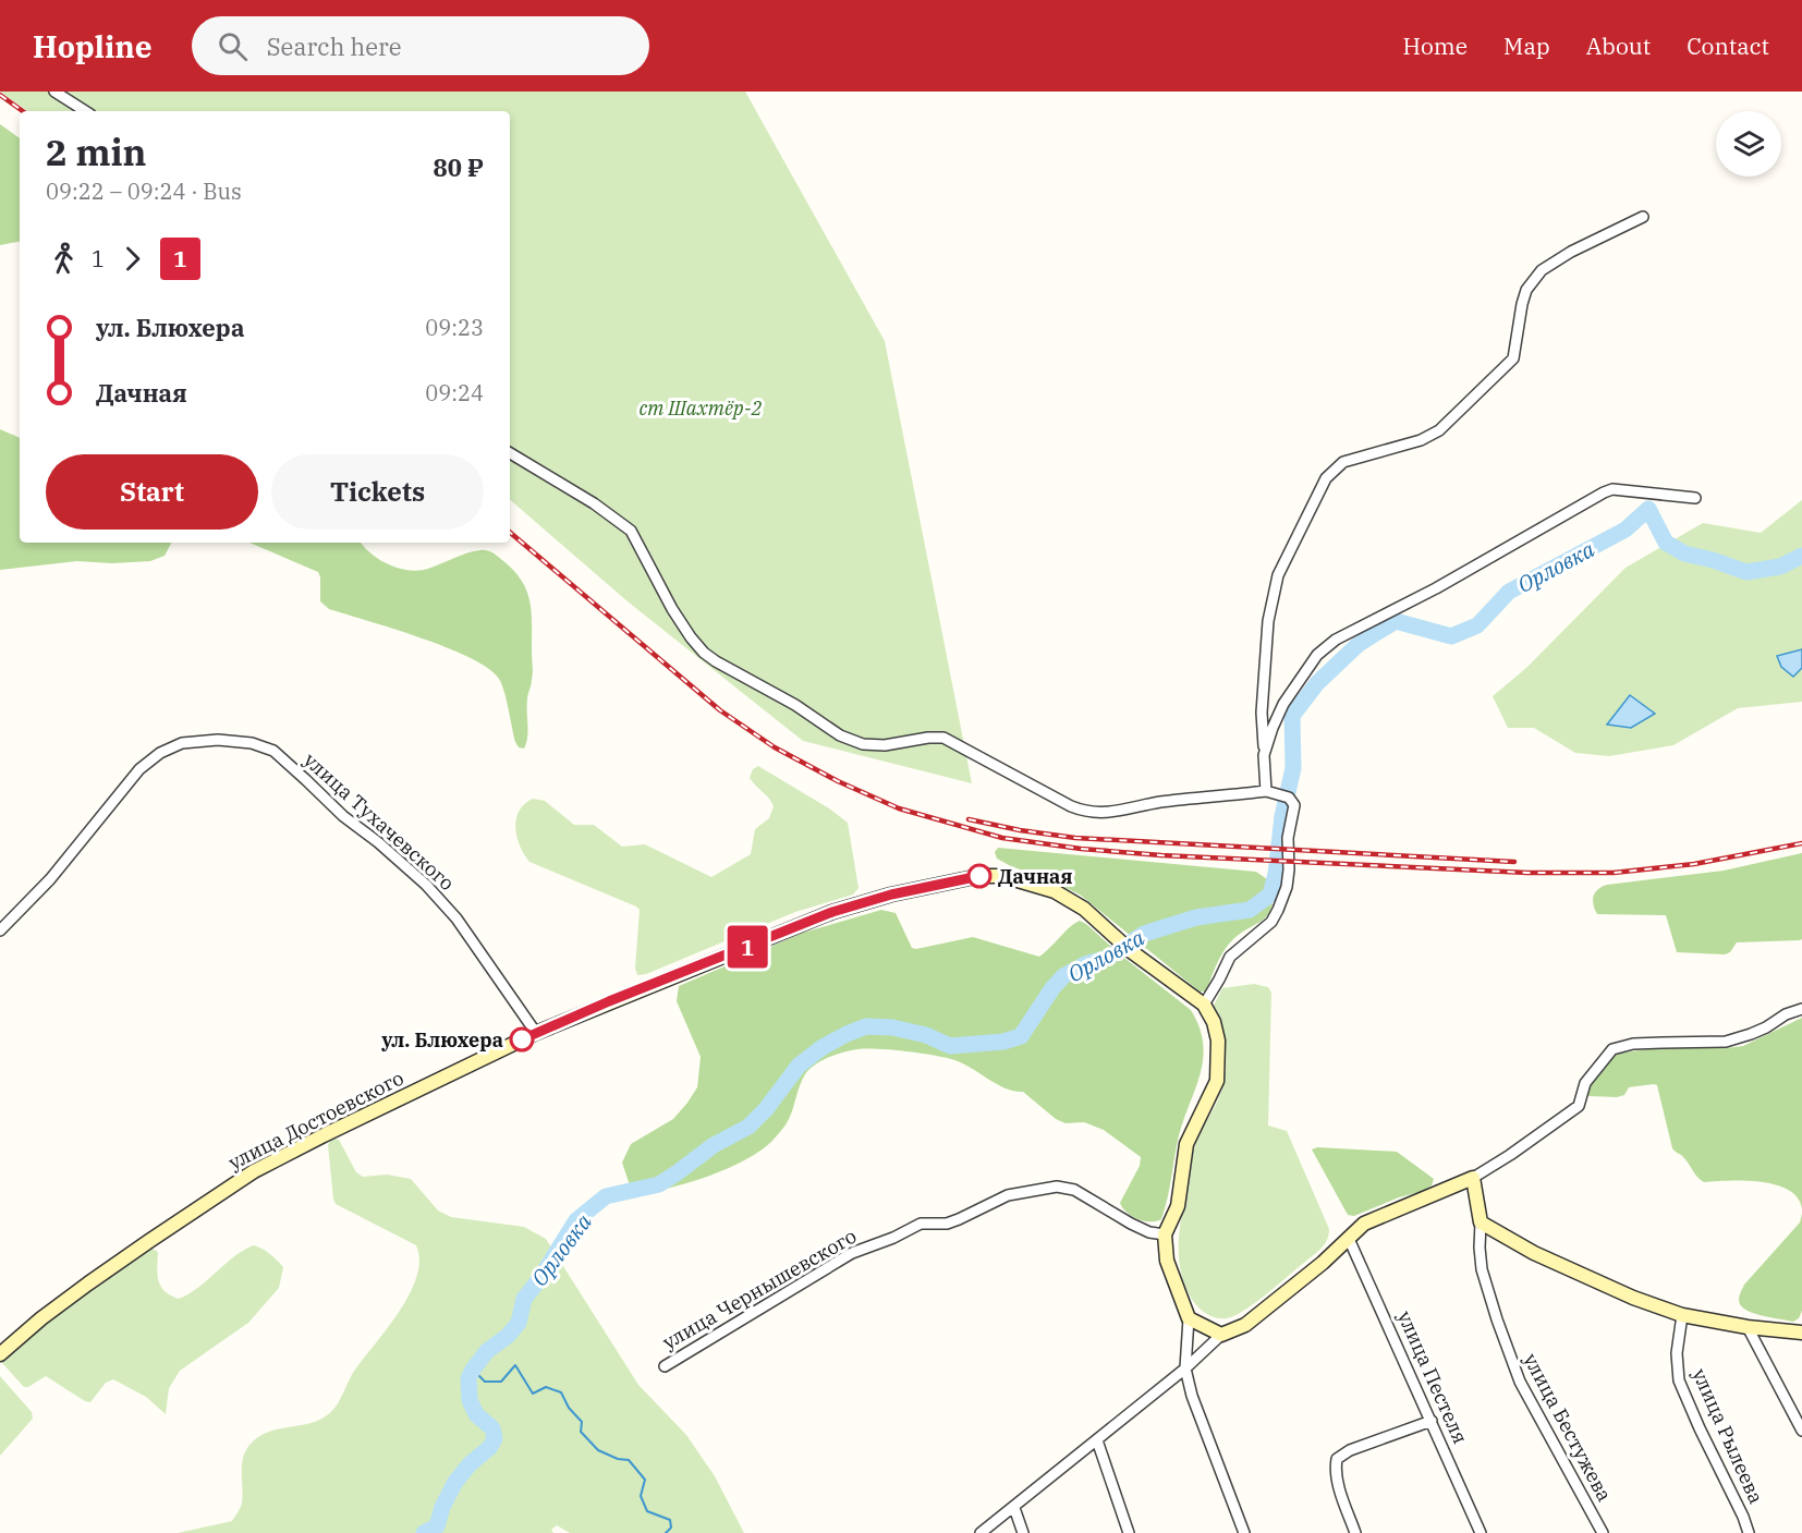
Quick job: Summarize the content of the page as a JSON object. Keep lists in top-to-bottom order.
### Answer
{
  "streets": {
    "main road": ["улица Достоевского"],
    "street": [
      "улица Тухачевского",
      "улица Чернышевского",
      "улица Пестеля",
      "улица Бестужева",
      "улица Рылеева"
    ]
  },
  "crossings": [
    ["улица Тухачевского", "улица Достоевского"]
  ],
  "water": ["Орловка"],
  "parks": ["ст Шахтёр-2"],
  "places": ["Дачная", "ул. Блюхера"],
  "lines": ["bus line 1"],
  "page": {
    "header": "Hopline",
    "search": "Search here",
    "nav": [
      "Home",
      "Map",
      "About",
      "Contact"
    ],
    "on_map": "1",
    "heading": ["2 min", "09:22 – 09:24 · Bus", "80 ₽"],
    "legs": ["1", "1"],
    "list": [
      {
        "name": "ул. Блюхера",
        "value": "09:23"
      },
      {
        "name": "Дачная",
        "value": "09:24"
      }
    ],
    "buttons": ["Start", "Tickets"]
  }
}
